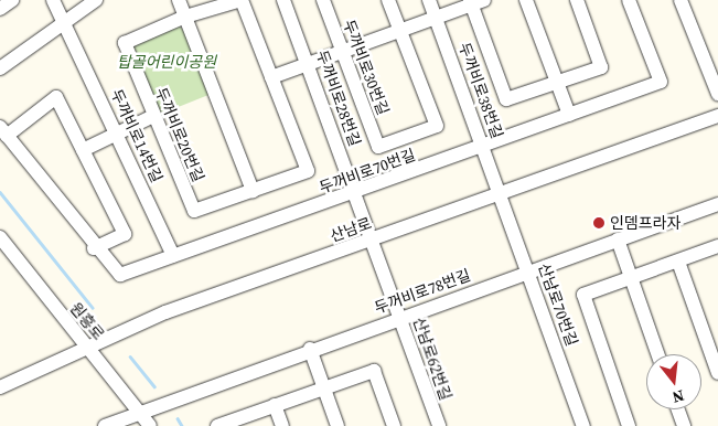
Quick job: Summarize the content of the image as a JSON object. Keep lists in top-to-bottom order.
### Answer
{
  "streets": {
    "street": [
      "두꺼비로30번길",
      "두꺼비로38번길",
      "두꺼비로28번길",
      "두꺼비로20번길",
      "두꺼비로14번길",
      "두꺼비로70번길",
      "산남로",
      "두꺼비로78번길",
      "산남로70번길",
      "원흥로",
      "산남로62번길"
    ]
  },
  "crossings": [
    ["두꺼비로38번길", "두꺼비로70번길"],
    ["두꺼비로38번길", "산남로"],
    ["두꺼비로38번길", "산남로70번길"],
    ["두꺼비로28번길", "두꺼비로70번길"],
    ["두꺼비로28번길", "산남로"],
    ["두꺼비로28번길", "산남로62번길"],
    ["두꺼비로14번길", "두꺼비로70번길"],
    ["산남로", "산남로70번길"],
    ["산남로", "원흥로"],
    ["산남로", "산남로62번길"],
    ["두꺼비로78번길", "산남로70번길"],
    ["두꺼비로78번길", "원흥로"],
    ["두꺼비로78번길", "산남로62번길"]
  ],
  "parks": ["탑골어린이공원"],
  "places": ["인뎀프라자"],
  "north": "bottom"
}
